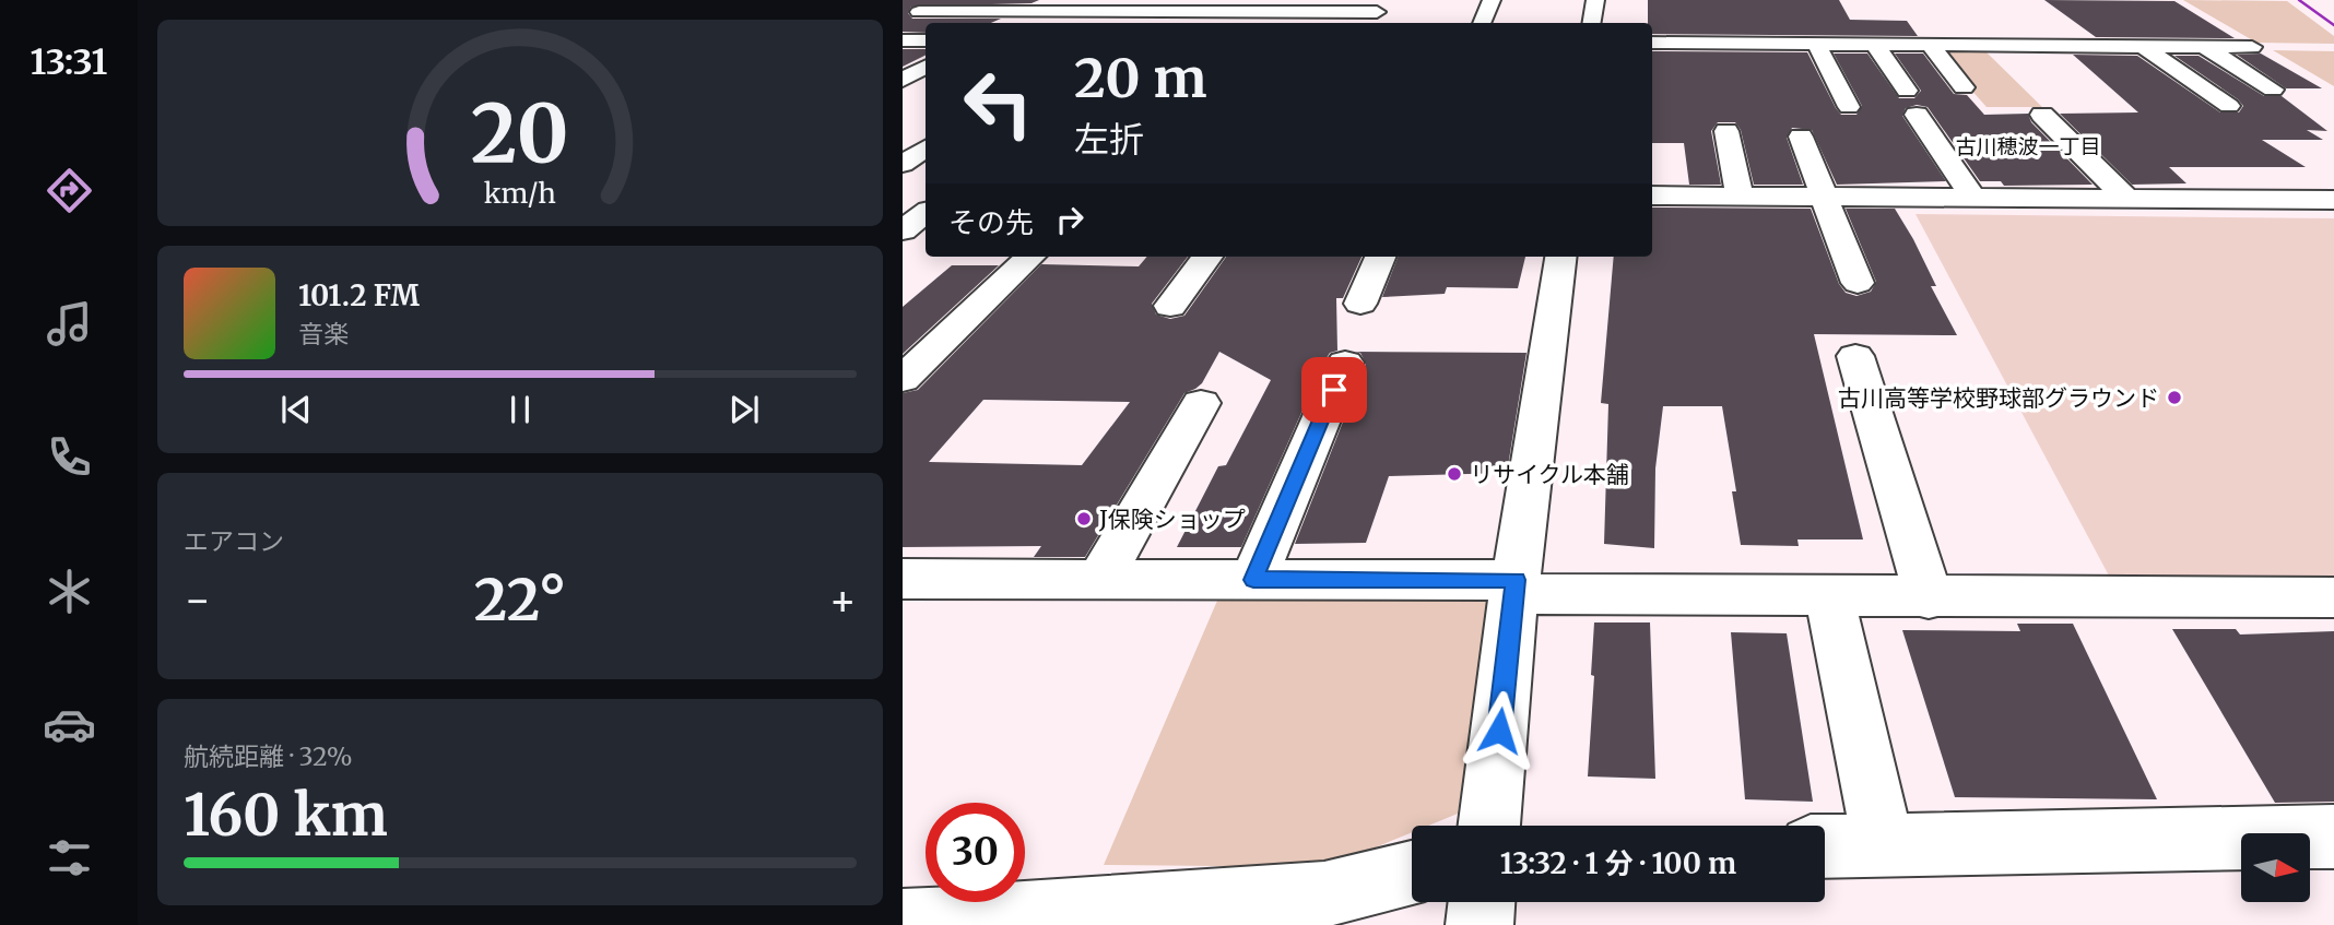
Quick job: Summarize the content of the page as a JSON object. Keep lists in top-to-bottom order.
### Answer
{
  "districts": ["古川穂波一丁目"],
  "places": ["古川高等学校野球部グラウンド", "リサイクル本舗", "J保険ショップ"],
  "north": "right",
  "page": {
    "tabs": "13:31",
    "turn": ["20 m", "左折"],
    "then": "その先",
    "song": ["101.2 FM", "音楽"],
    "tile": [
      "エアコン",
      ["航続距離 · 32%", "160 km"]
    ],
    "heat": ["−", "22°", "+"],
    "limit": "30",
    "trip": "13:32 · 1 分 · 100 m",
    "gauge": ["20", "km/h"]
  }
}
